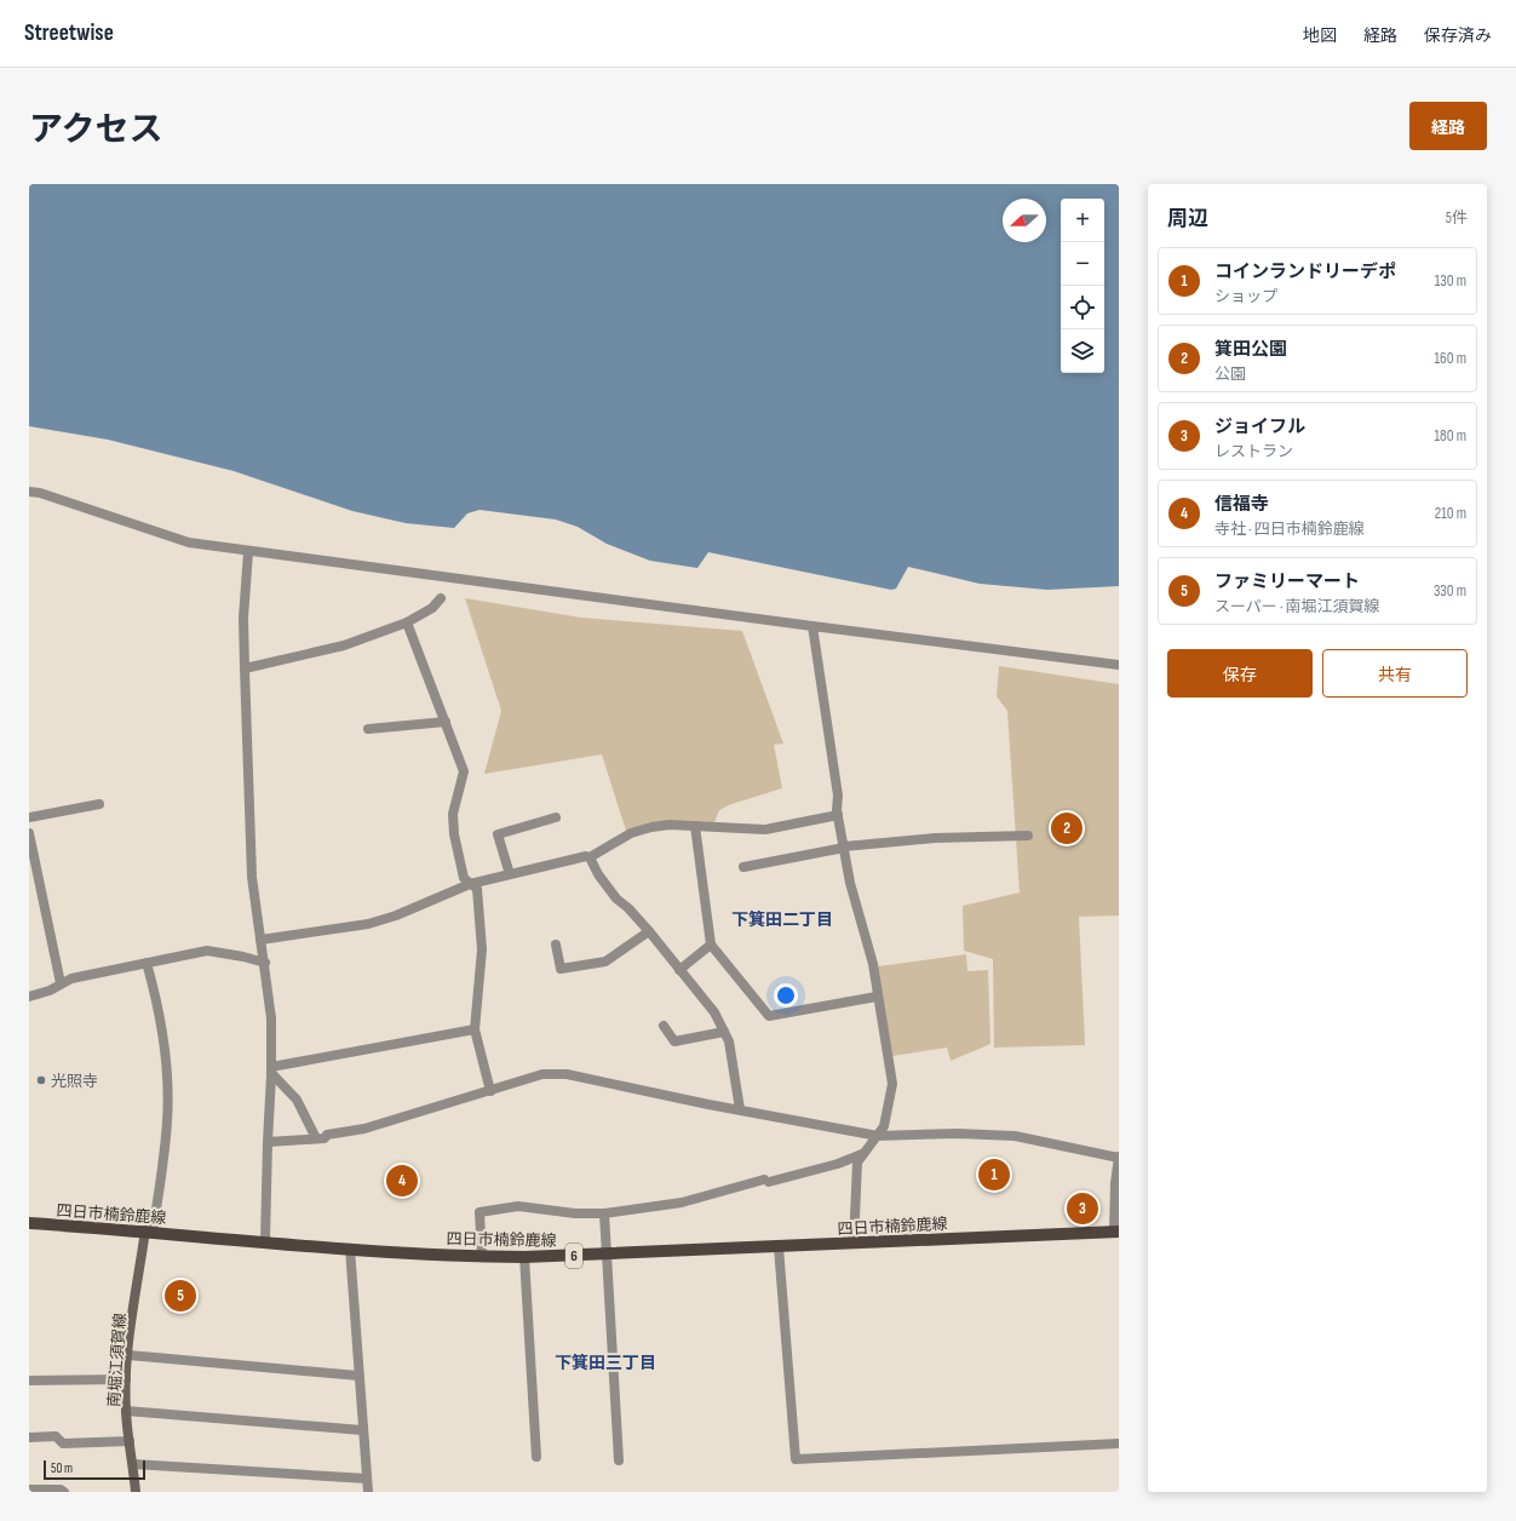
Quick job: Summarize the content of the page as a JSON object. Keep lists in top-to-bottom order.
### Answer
{
  "streets": {
    "main road": ["四日市楠鈴鹿線", "6", "南堀江須賀線"]
  },
  "crossings": [
    ["四日市楠鈴鹿線", "南堀江須賀線"]
  ],
  "districts": ["下箕田二丁目", "下箕田三丁目"],
  "places": ["光照寺"],
  "scale_bar": "50 m",
  "north": "left",
  "page": {
    "header": "Streetwise",
    "nav": ["地図", "経路", "保存済み"],
    "title": "アクセス",
    "buttons": [
      "経路",
      ["保存", "共有"]
    ],
    "heading": ["周辺", "5件"],
    "map_buttons": ["+", "−"],
    "list": [
      {
        "mark": "1",
        "name": "コインランドリーデポ",
        "note": "ショップ",
        "value": "130 m"
      },
      {
        "mark": "2",
        "name": "箕田公園",
        "note": "公園",
        "value": "160 m"
      },
      {
        "mark": "3",
        "name": "ジョイフル",
        "note": "レストラン",
        "value": "180 m"
      },
      {
        "mark": "4",
        "name": "信福寺",
        "note": "寺社 · 四日市楠鈴鹿線",
        "value": "210 m"
      },
      {
        "mark": "5",
        "name": "ファミリーマート",
        "note": "スーパー · 南堀江須賀線",
        "value": "330 m"
      }
    ],
    "pins": [
      "2",
      "1",
      "4",
      "3",
      "5"
    ],
    "scale": "50 m"
  }
}
